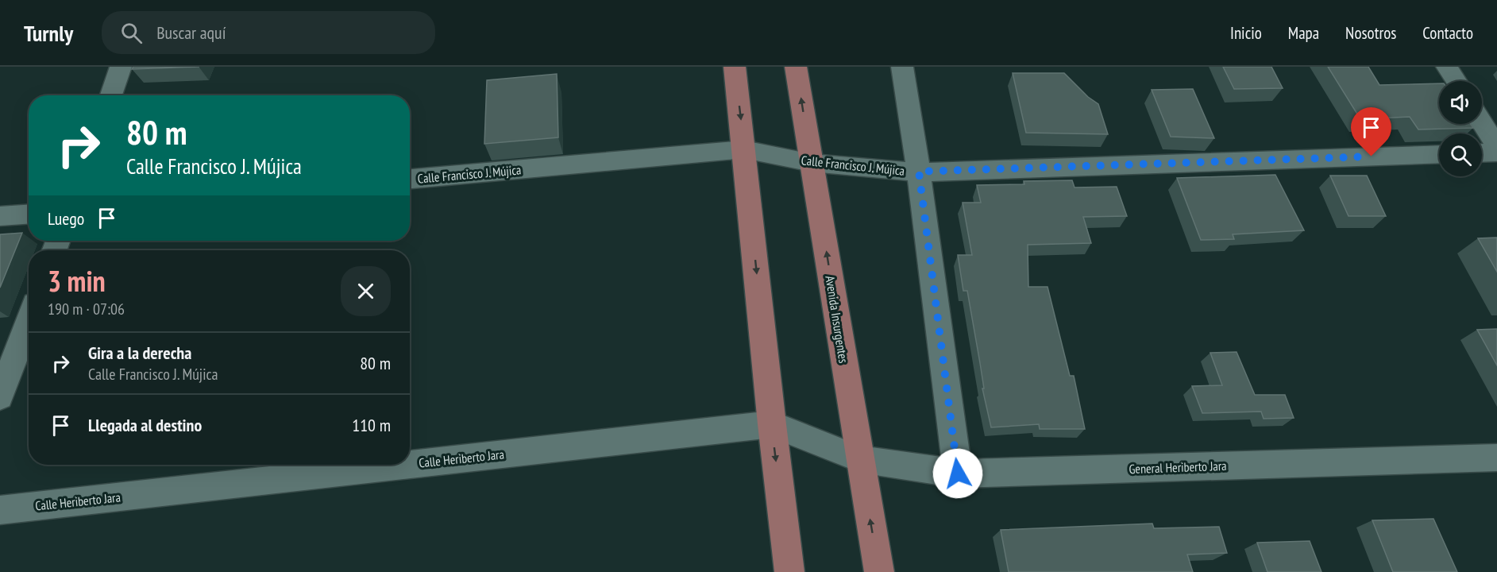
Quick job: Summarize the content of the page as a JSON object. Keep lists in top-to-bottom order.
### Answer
{
  "streets": {
    "main road": ["Avenida Insurgentes"],
    "street": ["Calle Francisco J. Mújica", "Calle Heriberto Jara", "General Heriberto Jara"]
  },
  "crossings": [
    ["Calle Francisco J. Mújica", "Avenida Insurgentes"],
    ["Avenida Insurgentes", "Calle Heriberto Jara"],
    ["Avenida Insurgentes", "General Heriberto Jara"],
    ["Calle Heriberto Jara", "General Heriberto Jara"]
  ],
  "page": {
    "header": "Turnly",
    "search": "Buscar aquí",
    "nav": [
      "Inicio",
      "Mapa",
      "Nosotros",
      "Contacto"
    ],
    "turn": ["80 m", "Calle Francisco J. Mújica"],
    "then": "Luego",
    "heading": ["3 min", "190 m · 07:06"],
    "list": [
      {
        "name": "Gira a la derecha",
        "note": "Calle Francisco J. Mújica",
        "value": "80 m"
      },
      {
        "name": "Llegada al destino",
        "value": "110 m"
      }
    ]
  }
}
